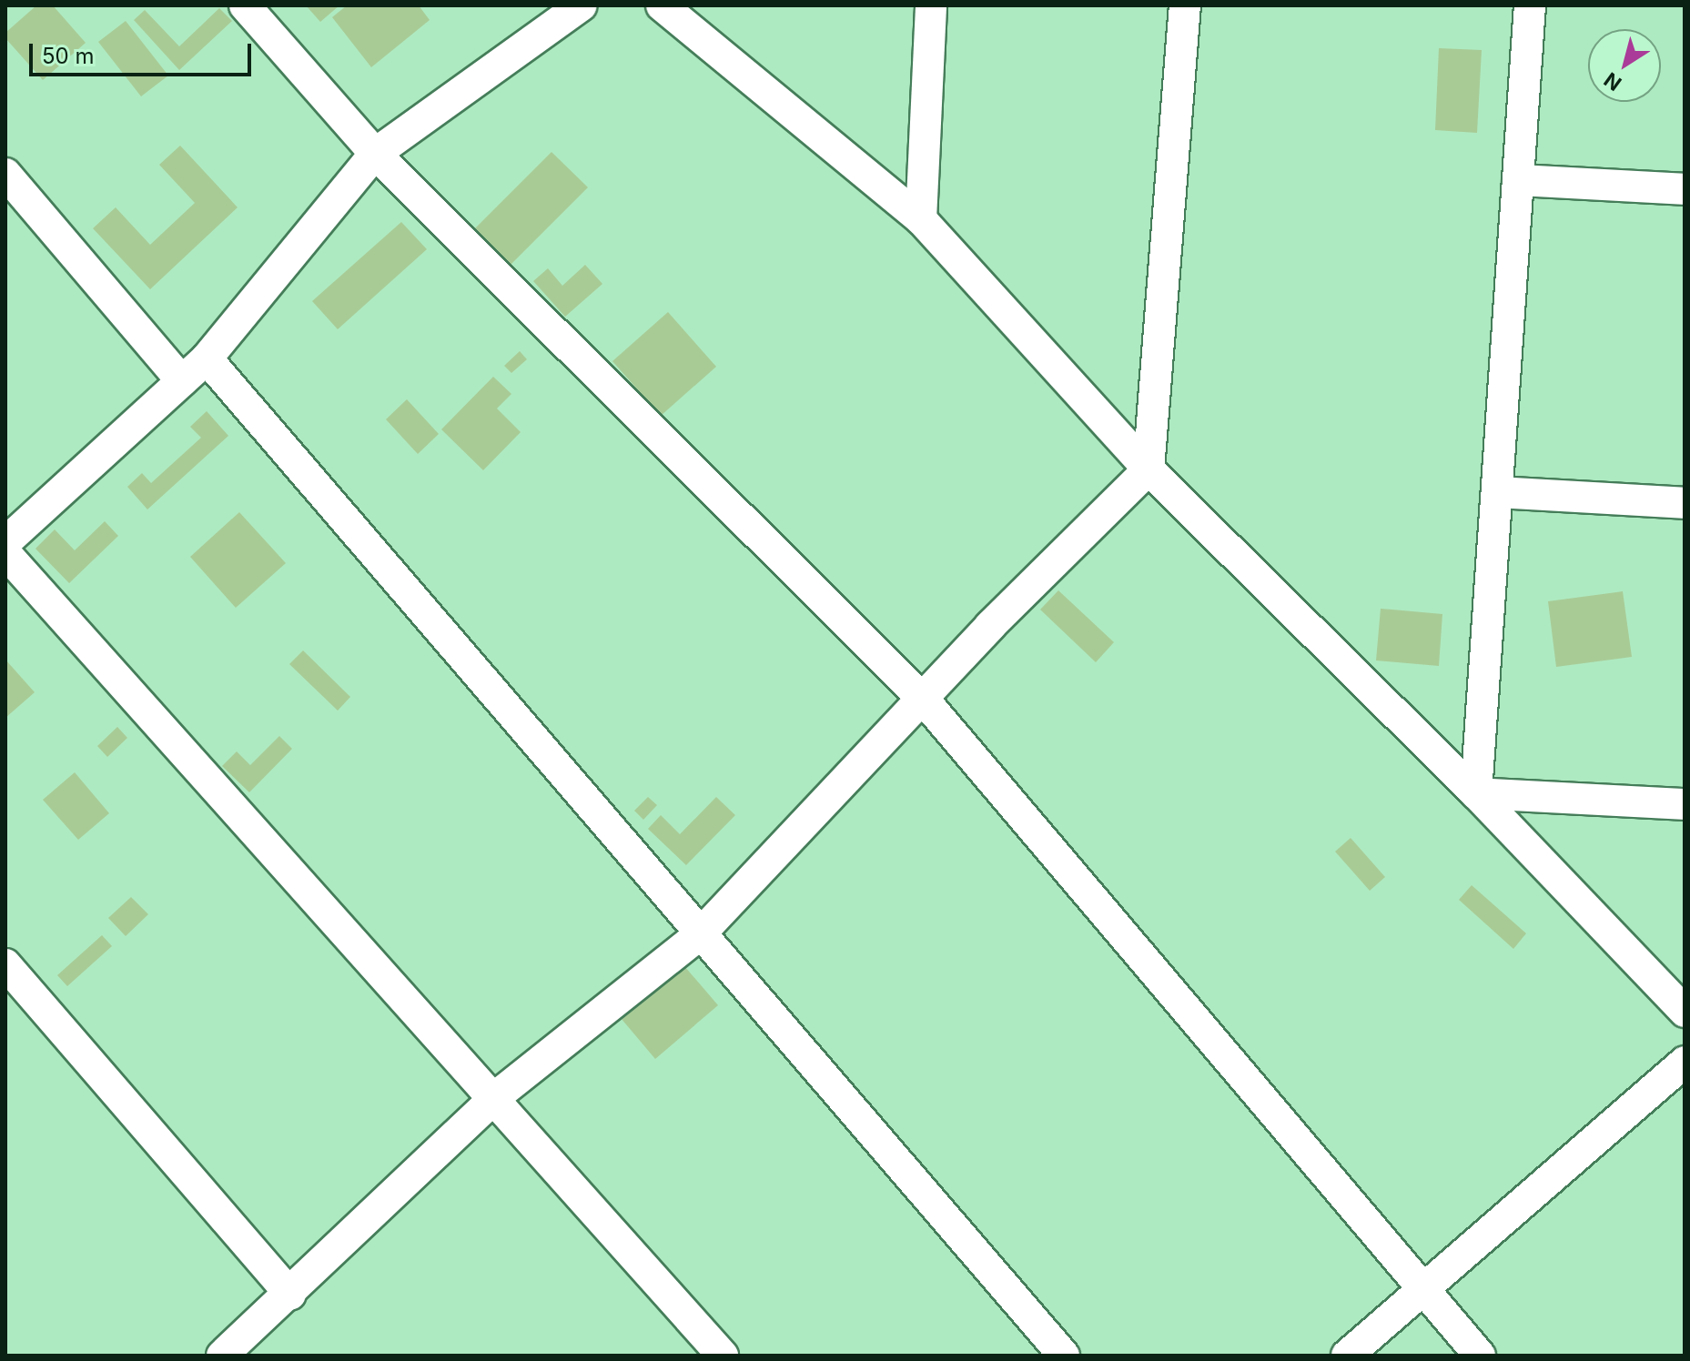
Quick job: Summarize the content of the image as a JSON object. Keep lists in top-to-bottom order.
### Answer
{
  "scale_bar": "50 m",
  "north": "bottom left"
}
